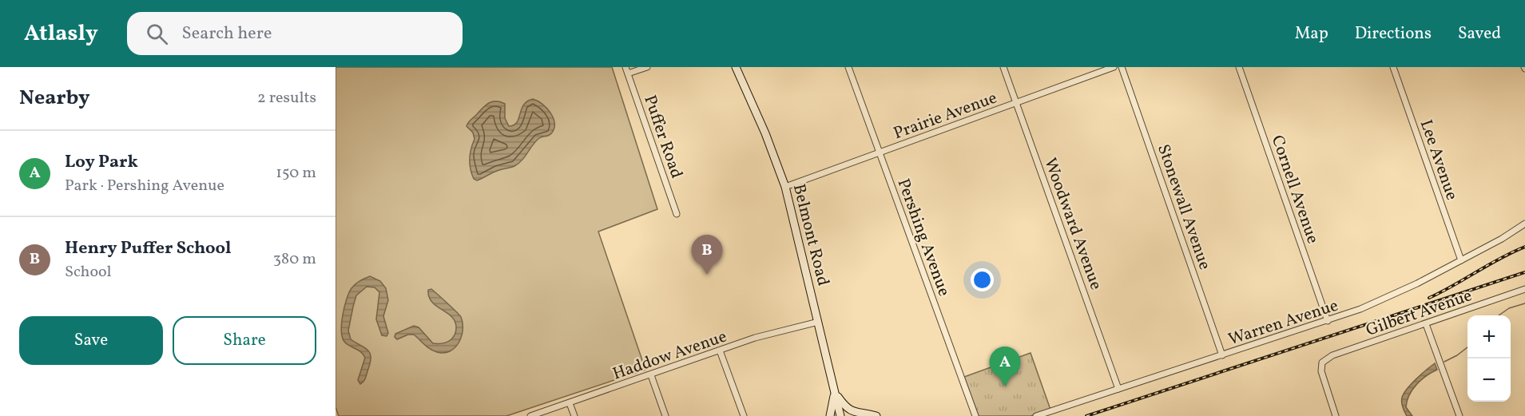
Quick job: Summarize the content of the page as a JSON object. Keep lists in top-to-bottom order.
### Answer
{
  "streets": {
    "main road": ["Belmont Road"],
    "street": [
      "Prairie Avenue",
      "Puffer Road",
      "Lee Avenue",
      "Cornell Avenue",
      "Stonewall Avenue",
      "Woodward Avenue",
      "Pershing Avenue",
      "Gilbert Avenue",
      "Warren Avenue",
      "Haddow Avenue"
    ]
  },
  "crossings": [
    ["Prairie Avenue", "Woodward Avenue"],
    ["Prairie Avenue", "Belmont Road"],
    ["Prairie Avenue", "Pershing Avenue"],
    ["Lee Avenue", "Warren Avenue"],
    ["Cornell Avenue", "Warren Avenue"],
    ["Stonewall Avenue", "Warren Avenue"],
    ["Woodward Avenue", "Warren Avenue"],
    ["Belmont Road", "Haddow Avenue"]
  ],
  "page": {
    "header": "Atlasly",
    "search": "Search here",
    "nav": ["Map", "Directions", "Saved"],
    "heading": ["Nearby", "2 results"],
    "list": [
      {
        "mark": "A",
        "name": "Loy Park",
        "note": "Park · Pershing Avenue",
        "value": "150 m"
      },
      {
        "mark": "B",
        "name": "Henry Puffer School",
        "note": "School",
        "value": "380 m"
      }
    ],
    "pins": ["B", "A"],
    "buttons": ["Save", "Share"],
    "map_buttons": ["+", "−"]
  }
}
